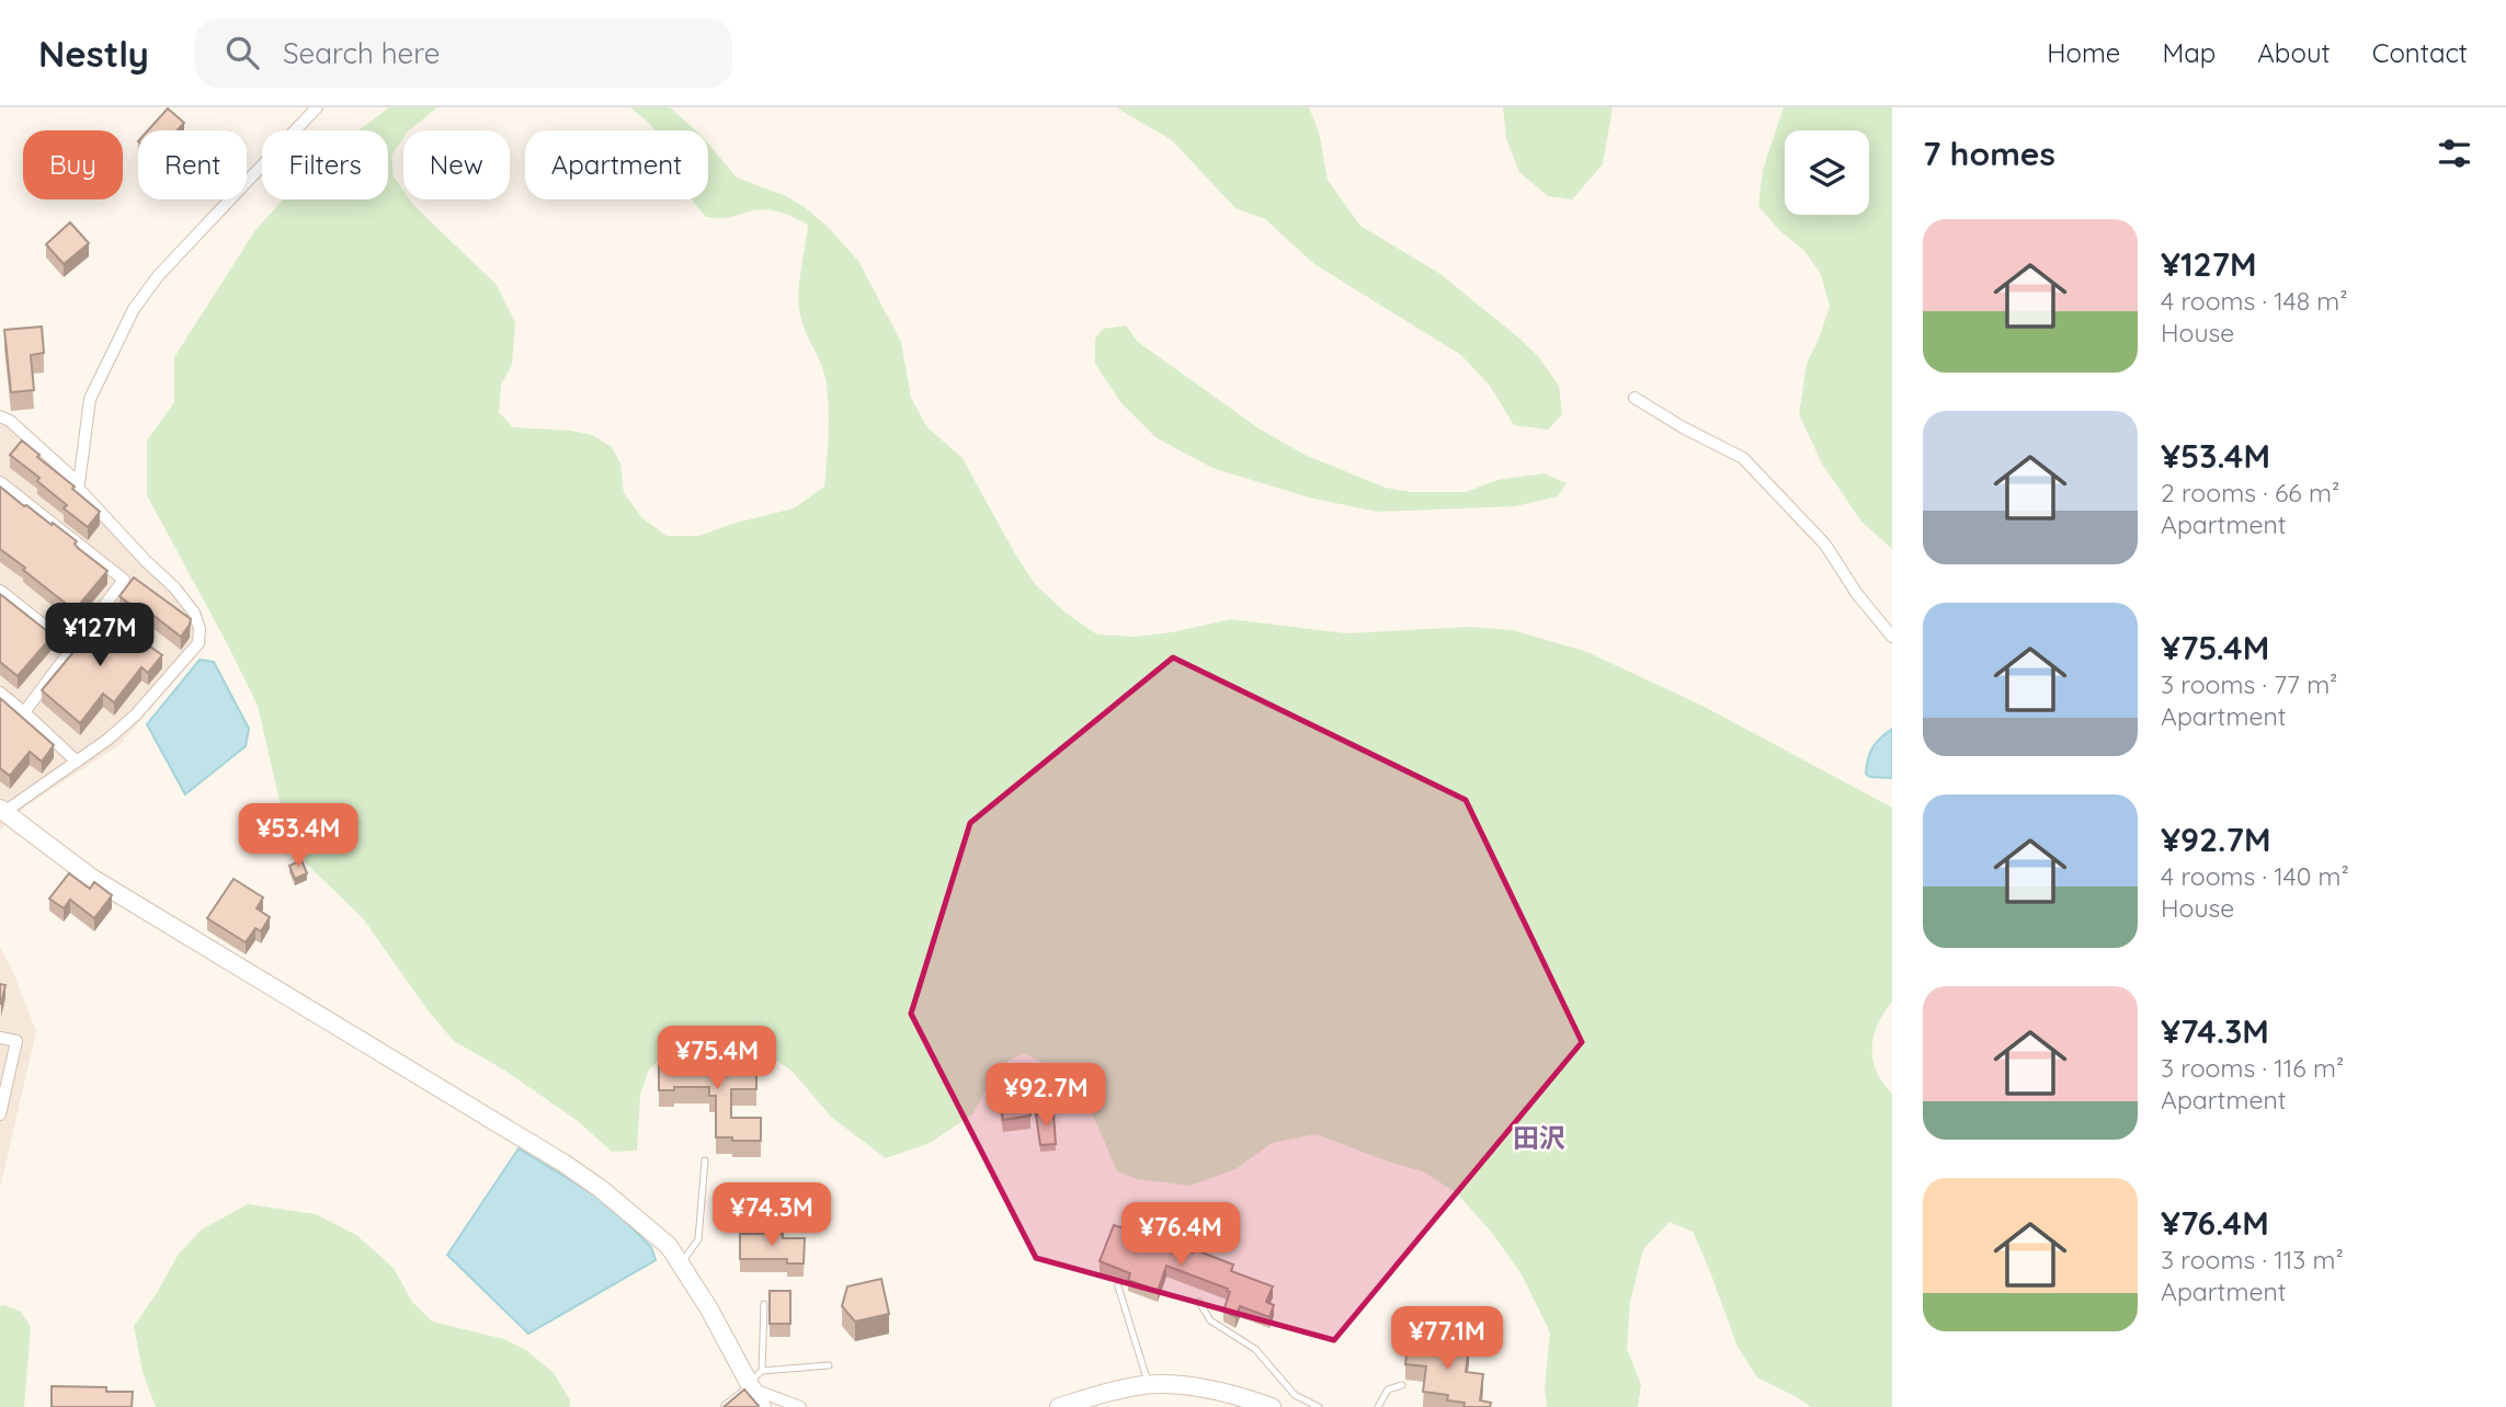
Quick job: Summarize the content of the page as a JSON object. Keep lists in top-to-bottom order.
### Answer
{
  "districts": ["田沢"],
  "page": {
    "header": "Nestly",
    "search": "Search here",
    "nav": [
      "Home",
      "Map",
      "About",
      "Contact"
    ],
    "heading": "7 homes",
    "chip": [
      "Buy",
      "Rent",
      "Filters",
      "New",
      "Apartment"
    ],
    "list": [
      {
        "name": "¥127M",
        "note": "4 rooms · 148 m² · House"
      },
      {
        "name": "¥53.4M",
        "note": "2 rooms · 66 m² · Apartment"
      },
      {
        "name": "¥75.4M",
        "note": "3 rooms · 77 m² · Apartment"
      },
      {
        "name": "¥92.7M",
        "note": "4 rooms · 140 m² · House"
      },
      {
        "name": "¥74.3M",
        "note": "3 rooms · 116 m² · Apartment"
      },
      {
        "name": "¥76.4M",
        "note": "3 rooms · 113 m² · Apartment"
      }
    ],
    "price": [
      "¥127M",
      "¥53.4M",
      "¥75.4M",
      "¥92.7M",
      "¥74.3M",
      "¥76.4M",
      "¥77.1M"
    ]
  }
}
